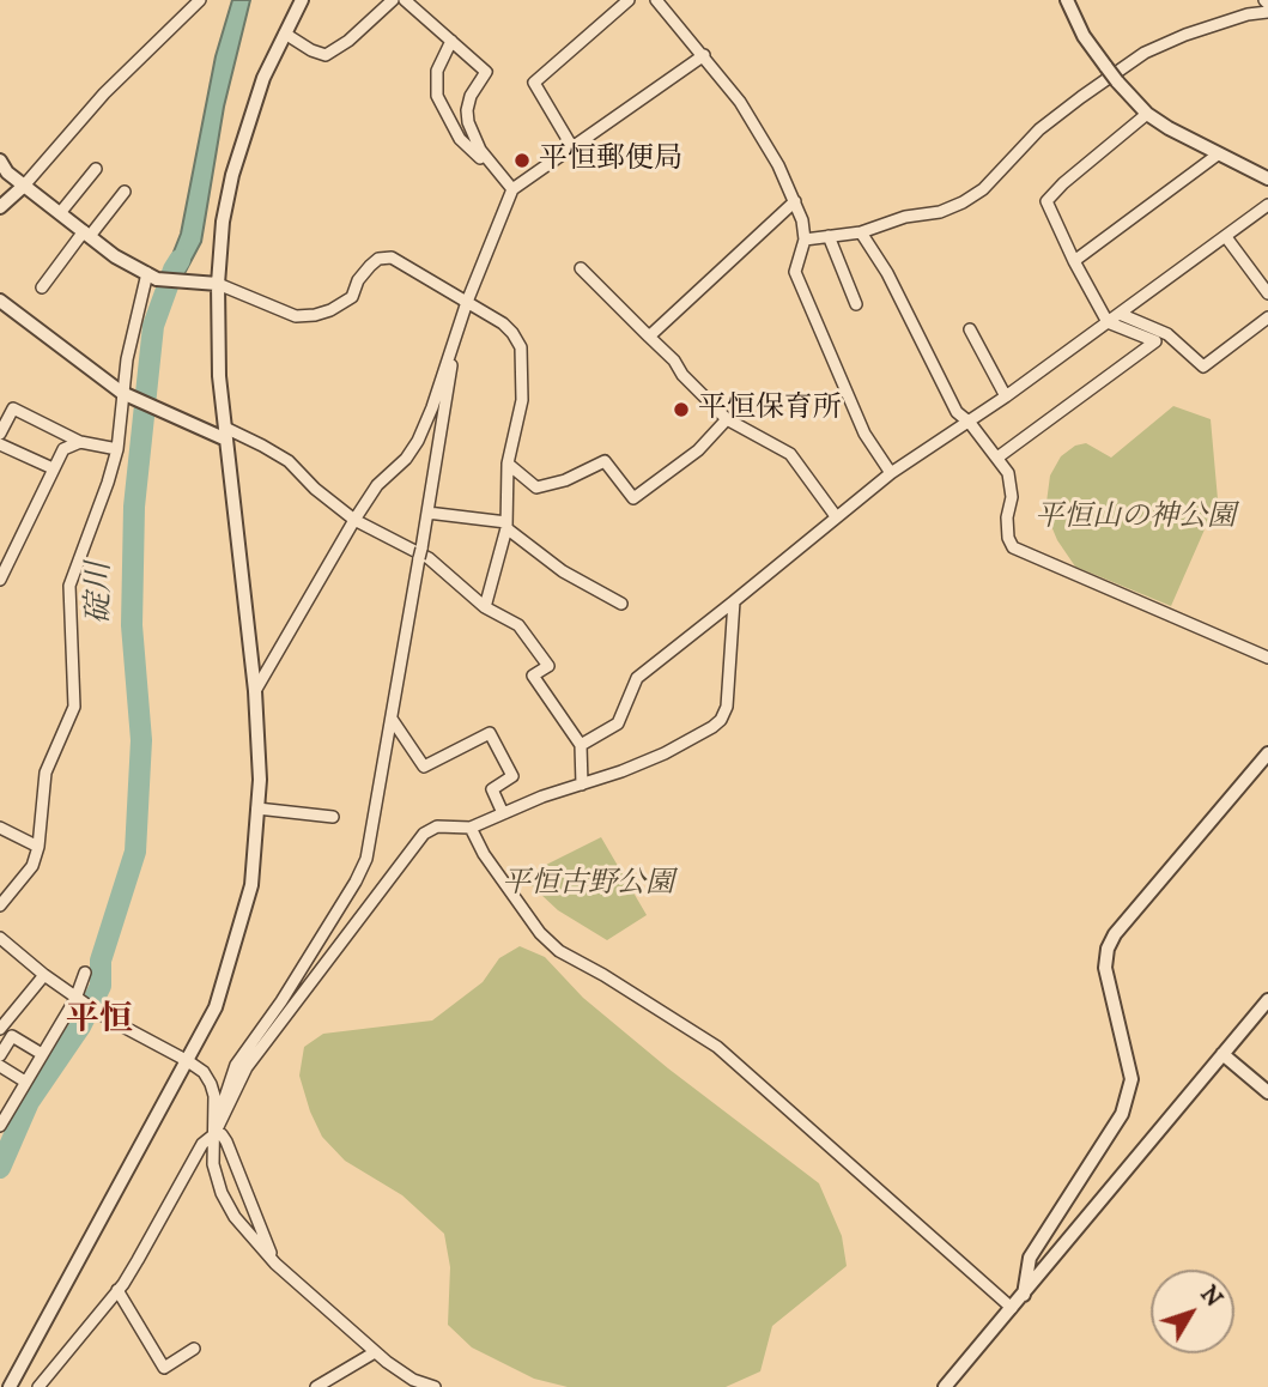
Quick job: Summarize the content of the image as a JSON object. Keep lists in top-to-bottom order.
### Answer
{
  "districts": ["平恒"],
  "water": ["碇川"],
  "parks": ["平恒山の神公園", "平恒古野公園"],
  "places": ["平恒郵便局", "平恒保育所"],
  "north": "top right"
}
